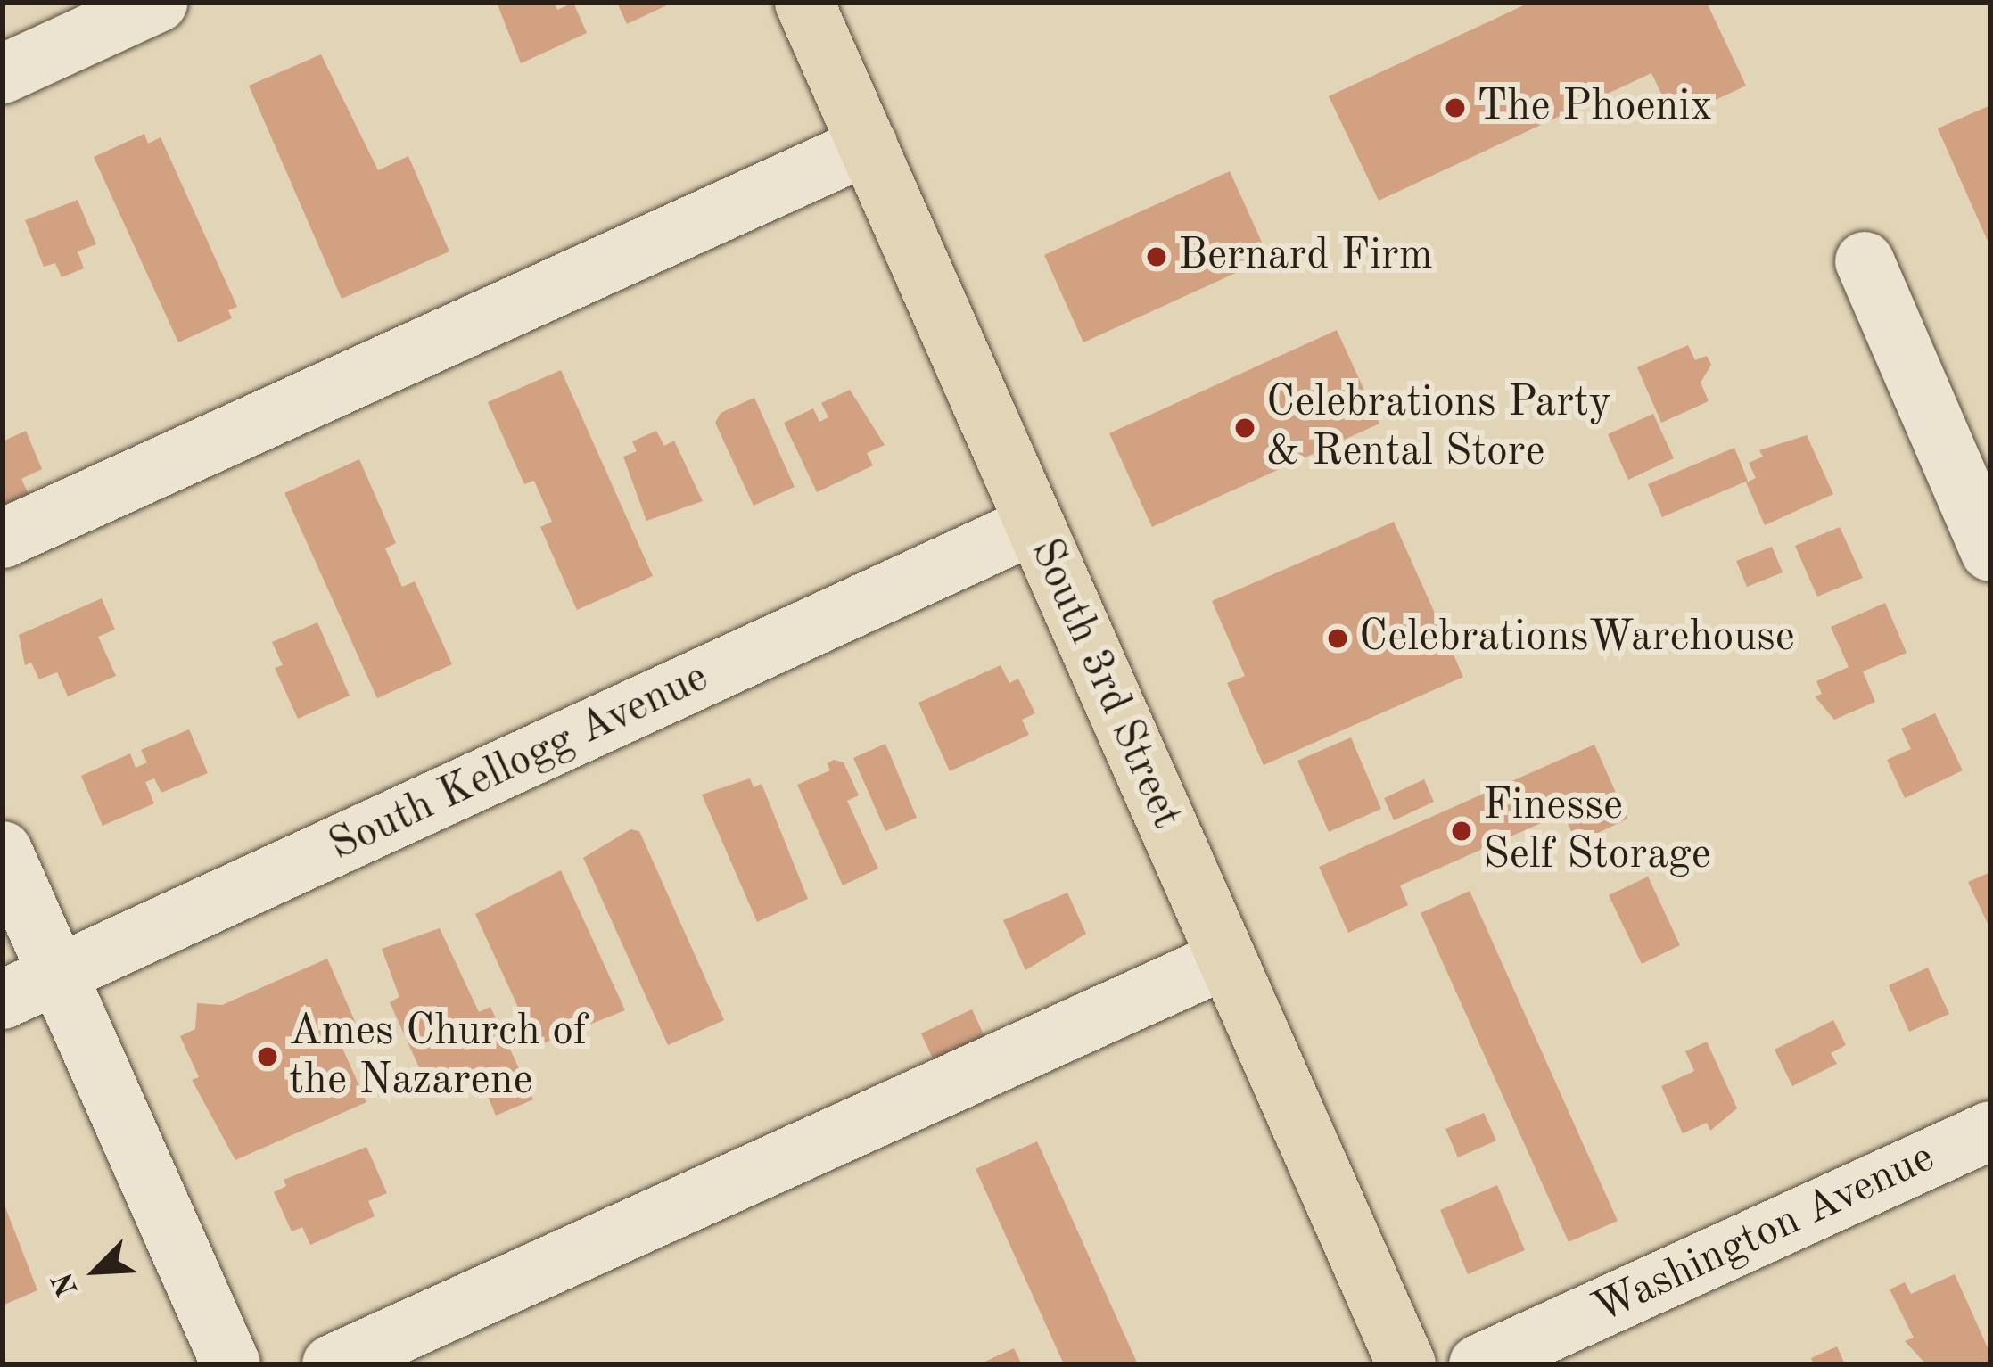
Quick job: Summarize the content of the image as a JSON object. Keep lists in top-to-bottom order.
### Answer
{
  "streets": {
    "main road": ["South 3rd Street"],
    "street": ["South Kellogg Avenue", "Washington Avenue"]
  },
  "crossings": [
    ["South 3rd Street", "South Kellogg Avenue"]
  ],
  "places": [
    "The Phoenix",
    "Bernard Firm",
    "Celebrations Party & Rental Store",
    "CelebrationsWarehouse",
    "Finesse Self Storage",
    "Ames Church of the Nazarene"
  ],
  "north": "bottom left"
}
